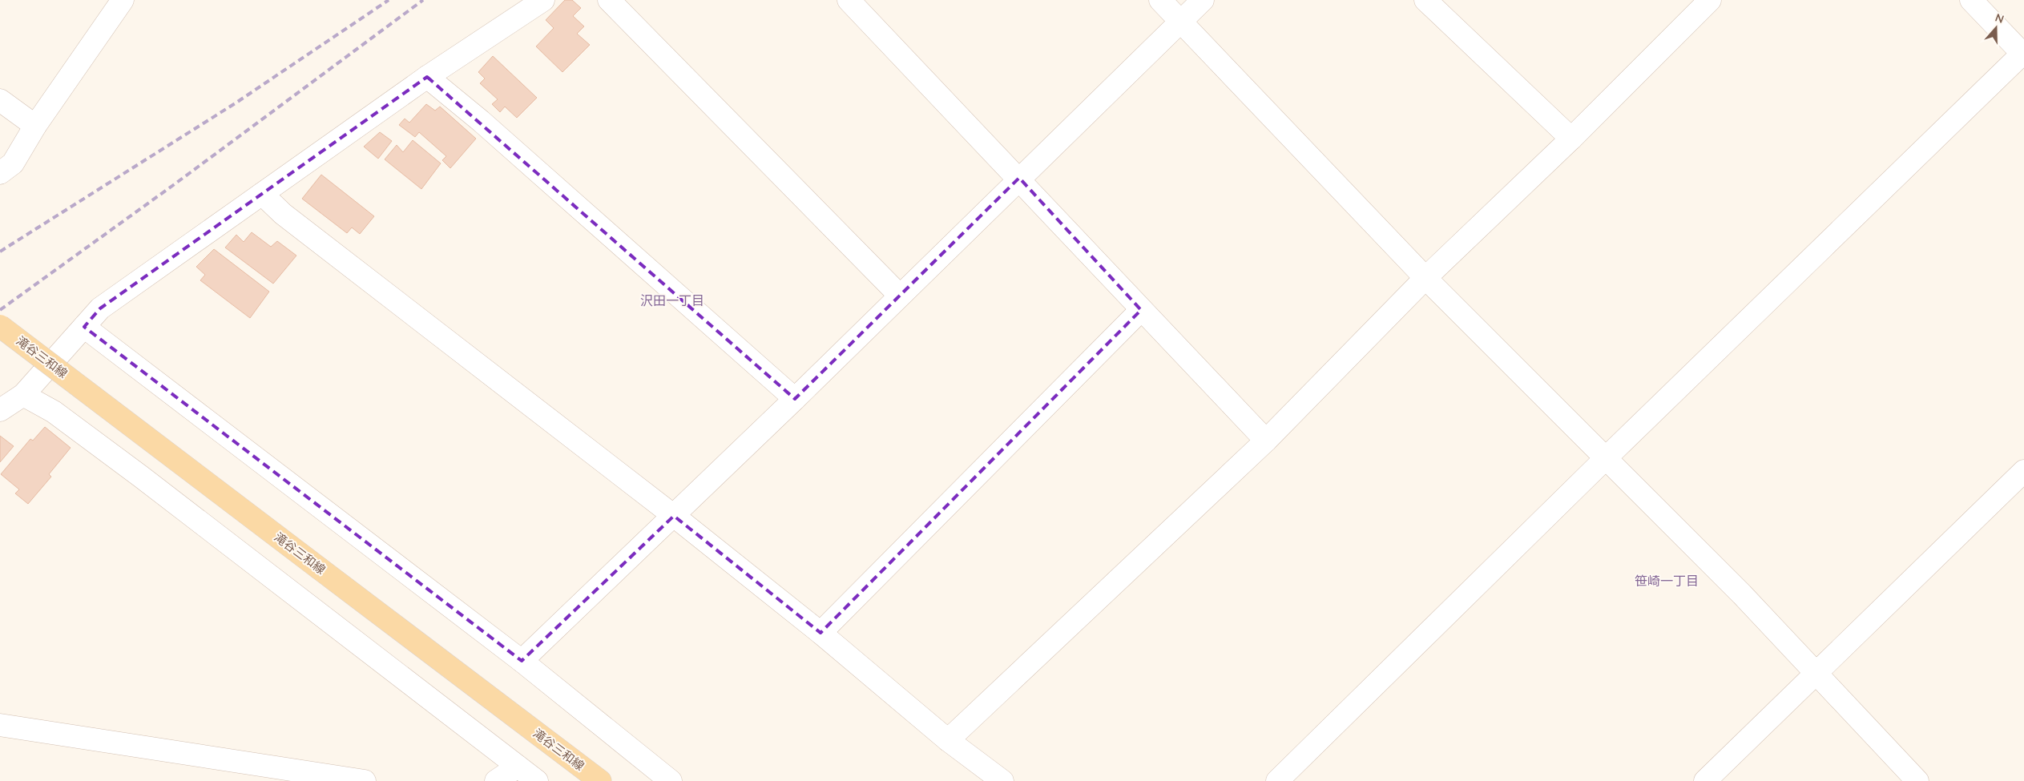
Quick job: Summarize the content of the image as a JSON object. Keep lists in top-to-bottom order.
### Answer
{
  "streets": {
    "main road": ["滝谷三和線"]
  },
  "districts": ["沢田一丁目", "笹崎一丁目"],
  "north": "top"
}
